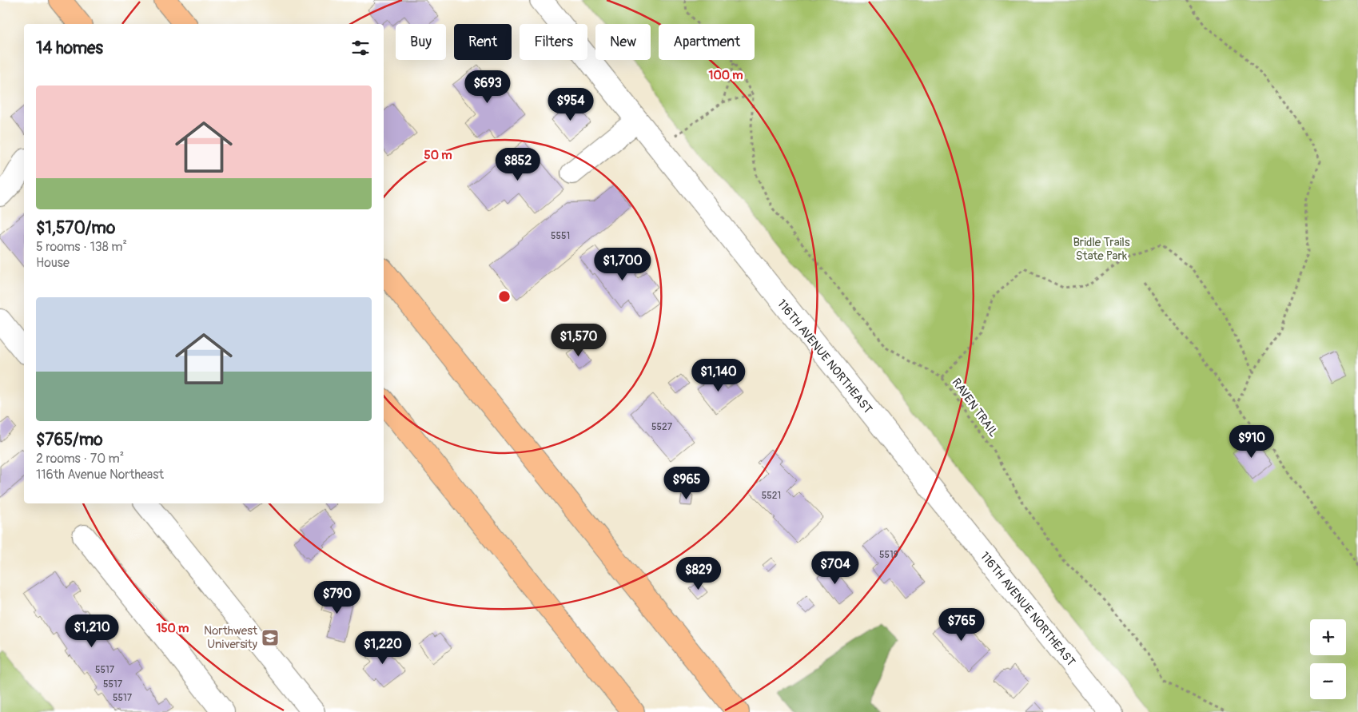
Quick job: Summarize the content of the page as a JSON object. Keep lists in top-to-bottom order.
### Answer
{
  "streets": {
    "street": ["116TH AVENUE NORTHEAST"],
    "path": ["RAVEN TRAIL"]
  },
  "parks": ["Bridle Trails State Park"],
  "places": {
    "school or university": ["Northwest University"]
  },
  "house_numbers": [
    "5551",
    "5527",
    "5521",
    "5519",
    "5517",
    "5517",
    "5517"
  ],
  "page": {
    "chip": [
      "Buy",
      "Rent",
      "Filters",
      "New",
      "Apartment"
    ],
    "heading": "14 homes",
    "price": [
      "$693",
      "$954",
      "$852",
      "$1,700",
      "$1,570",
      "$1,140",
      "$910",
      "$965",
      "$704",
      "$829",
      "$790",
      "$765",
      "$1,210",
      "$1,220"
    ],
    "list": [
      {
        "name": "$1,570/mo",
        "note": "5 rooms · 138 m² · House"
      },
      {
        "name": "$765/mo",
        "note": "2 rooms · 70 m² · 116th Avenue Northeast"
      }
    ],
    "map_buttons": ["+", "−"]
  },
  "rings": ["100 m", "50 m", "150 m"]
}
